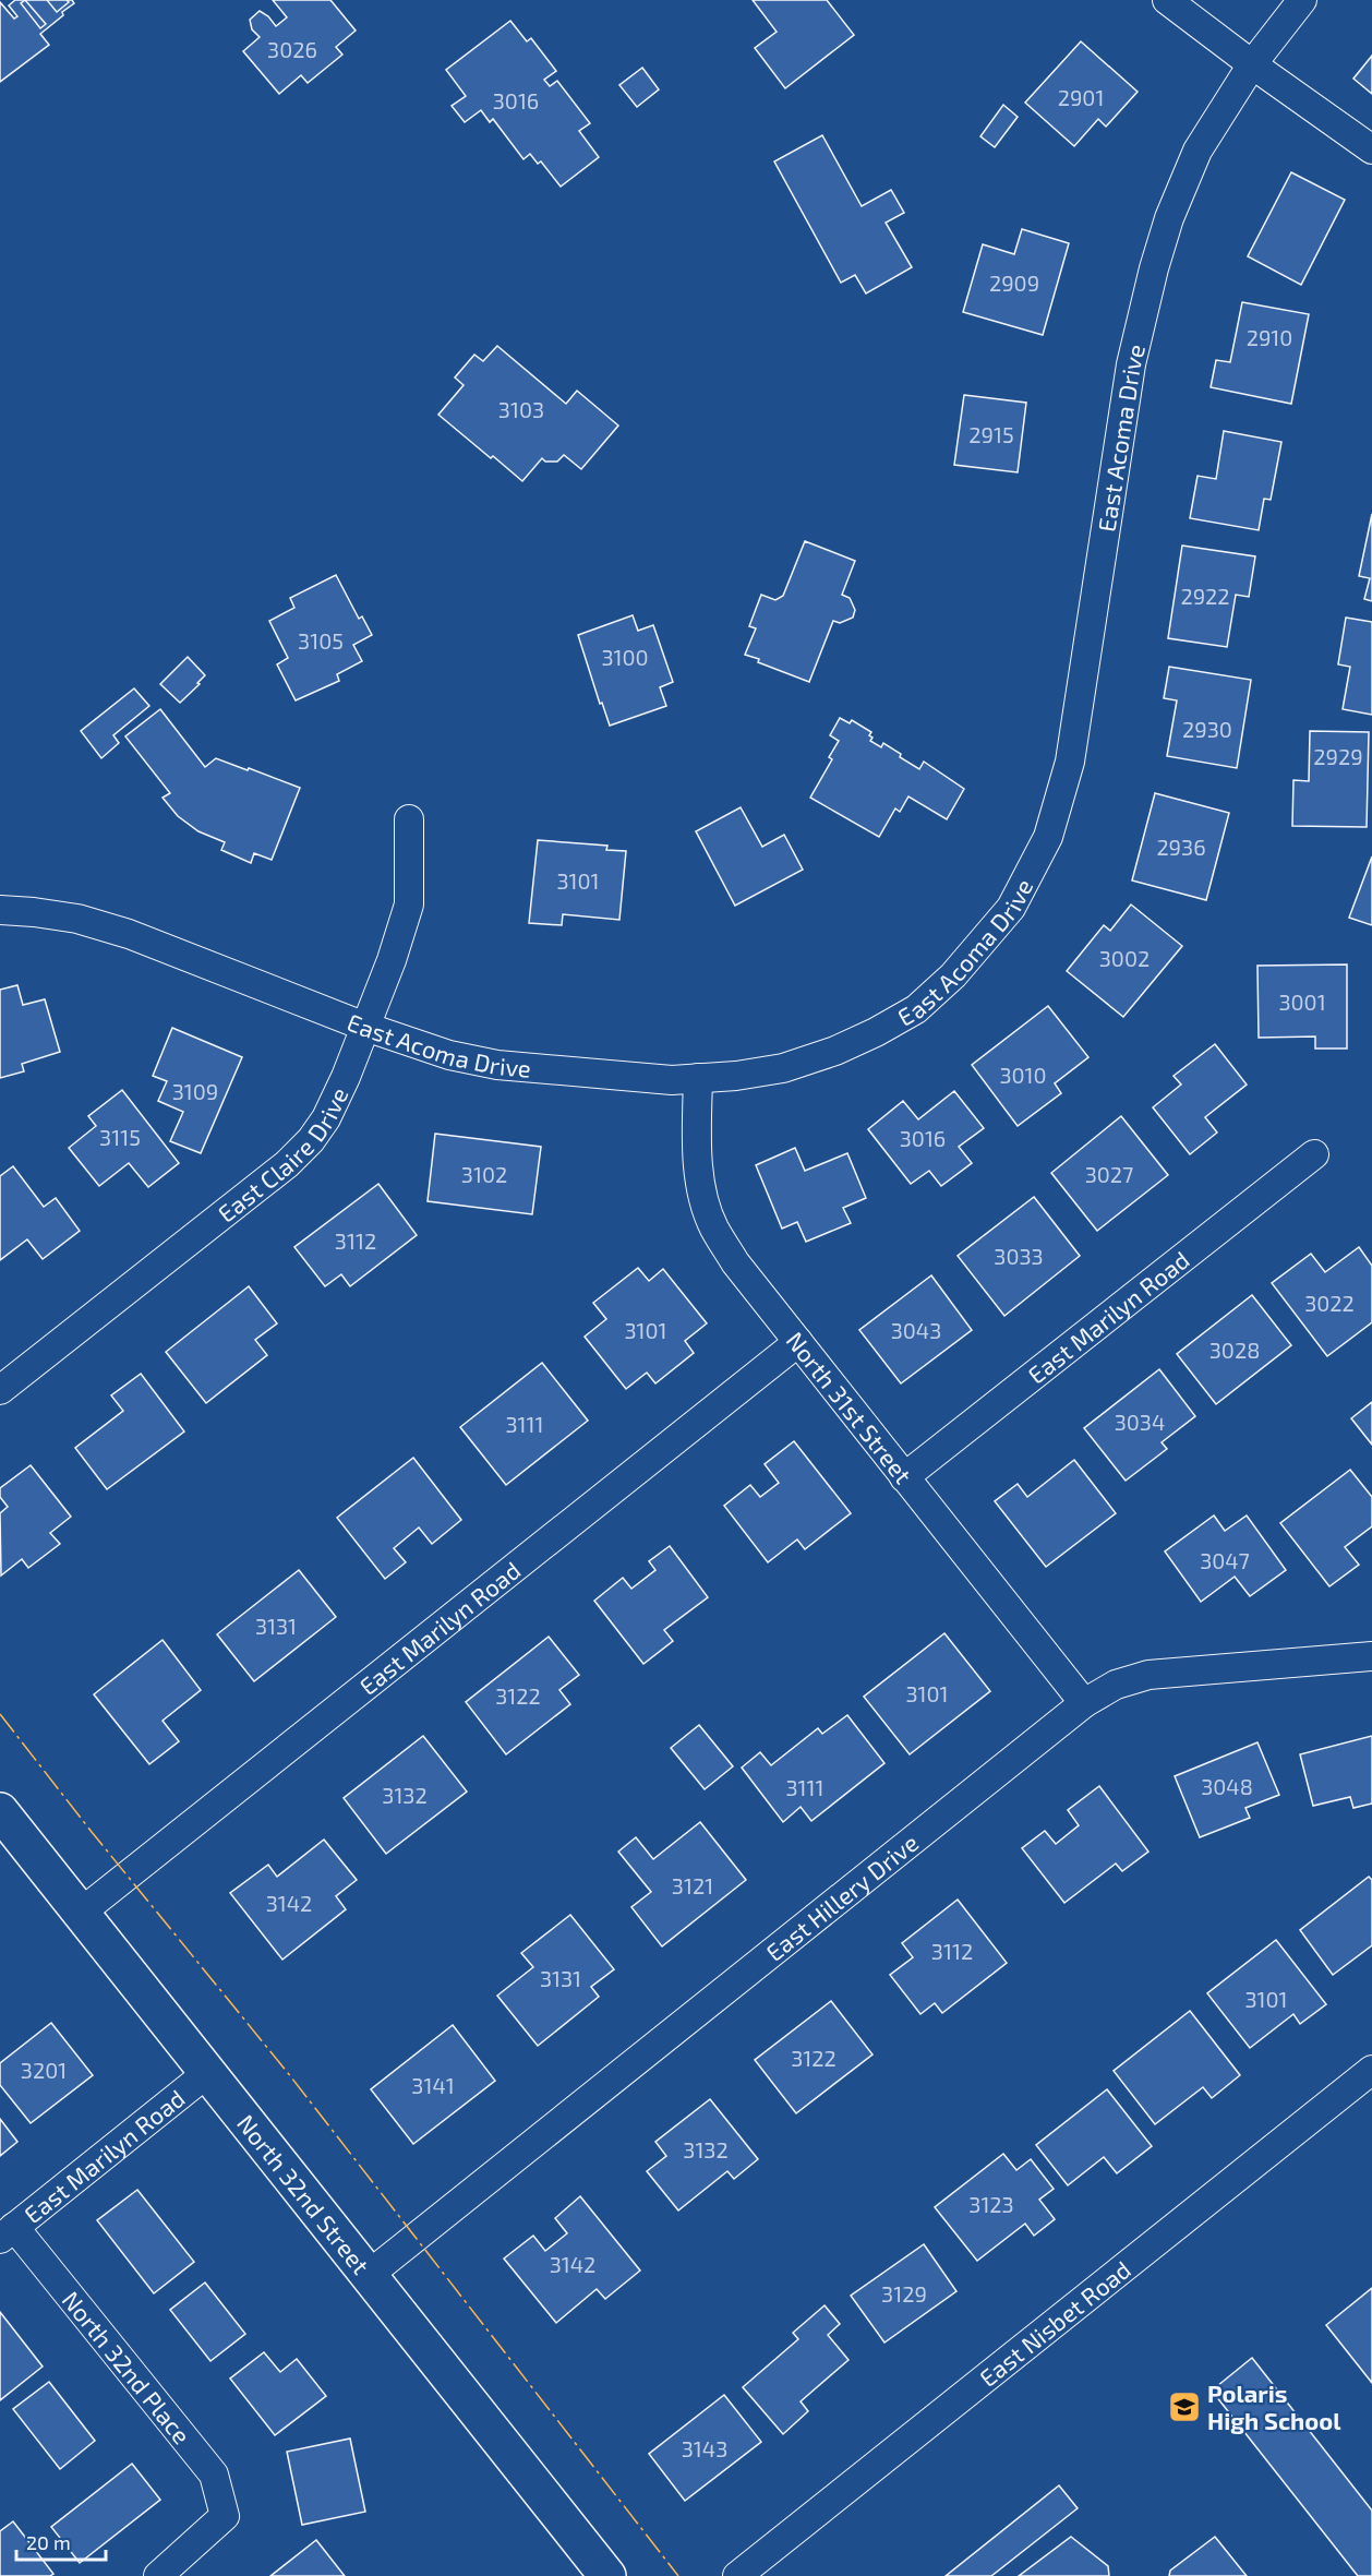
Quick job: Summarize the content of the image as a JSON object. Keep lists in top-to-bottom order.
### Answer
{
  "streets": {
    "main road": ["North 32nd Street"],
    "street": [
      "East Acoma Drive",
      "East Claire Drive",
      "East Marilyn Road",
      "North 31st Street",
      "East Hillery Drive",
      "East Nisbet Road",
      "North 32nd Place"
    ]
  },
  "crossings": [
    ["East Acoma Drive", "East Claire Drive"],
    ["East Acoma Drive", "North 31st Street"],
    ["East Marilyn Road", "North 31st Street"],
    ["East Marilyn Road", "North 32nd Street"],
    ["East Marilyn Road", "North 32nd Place"],
    ["North 31st Street", "East Hillery Drive"],
    ["East Hillery Drive", "North 32nd Street"]
  ],
  "places": {
    "school or university": ["Polaris High School"]
  },
  "house_numbers": [
    "3026",
    "2901",
    "3016",
    "2909",
    "2910",
    "3103",
    "2915",
    "2922",
    "3105",
    "3100",
    "2930",
    "2929",
    "2936",
    "3101",
    "3002",
    "3001",
    "3010",
    "3109",
    "3115",
    "3016",
    "3102",
    "3027",
    "3112",
    "3033",
    "3022",
    "3101",
    "3043",
    "3028",
    "3034",
    "3111",
    "3047",
    "3131",
    "3101",
    "3122",
    "3048",
    "3111",
    "3132",
    "3121",
    "3142",
    "3112",
    "3131",
    "3101",
    "3122",
    "3201",
    "3141",
    "3132",
    "3123",
    "3142",
    "3129",
    "3143"
  ],
  "scale_bar": "20 m"
}
